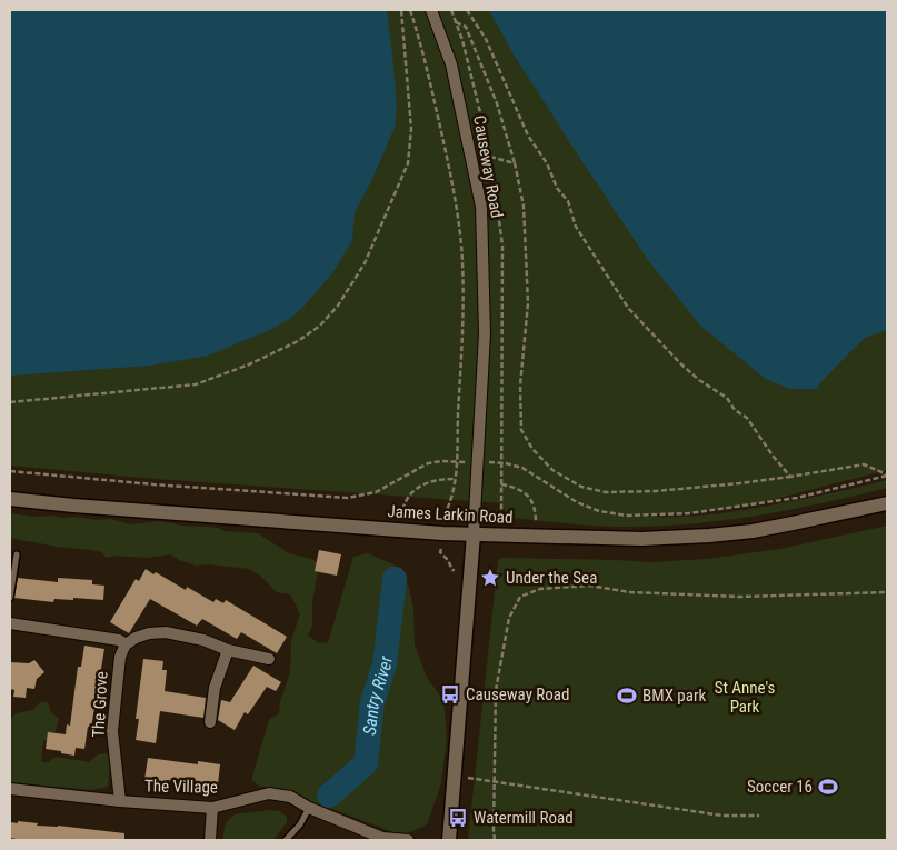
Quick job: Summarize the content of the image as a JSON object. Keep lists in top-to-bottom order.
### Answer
{
  "streets": {
    "main road": ["James Larkin Road"],
    "street": ["Causeway Road", "The Grove", "The Village"]
  },
  "crossings": [
    ["Causeway Road", "James Larkin Road"],
    ["The Grove", "The Village"]
  ],
  "water": ["Santry River"],
  "parks": ["St Anne's Park"],
  "places": {
    "place": ["Under the Sea"],
    "bus stop": ["Causeway Road", "Watermill Road"],
    "sports": ["BMX park", "Soccer 16"]
  }
}
